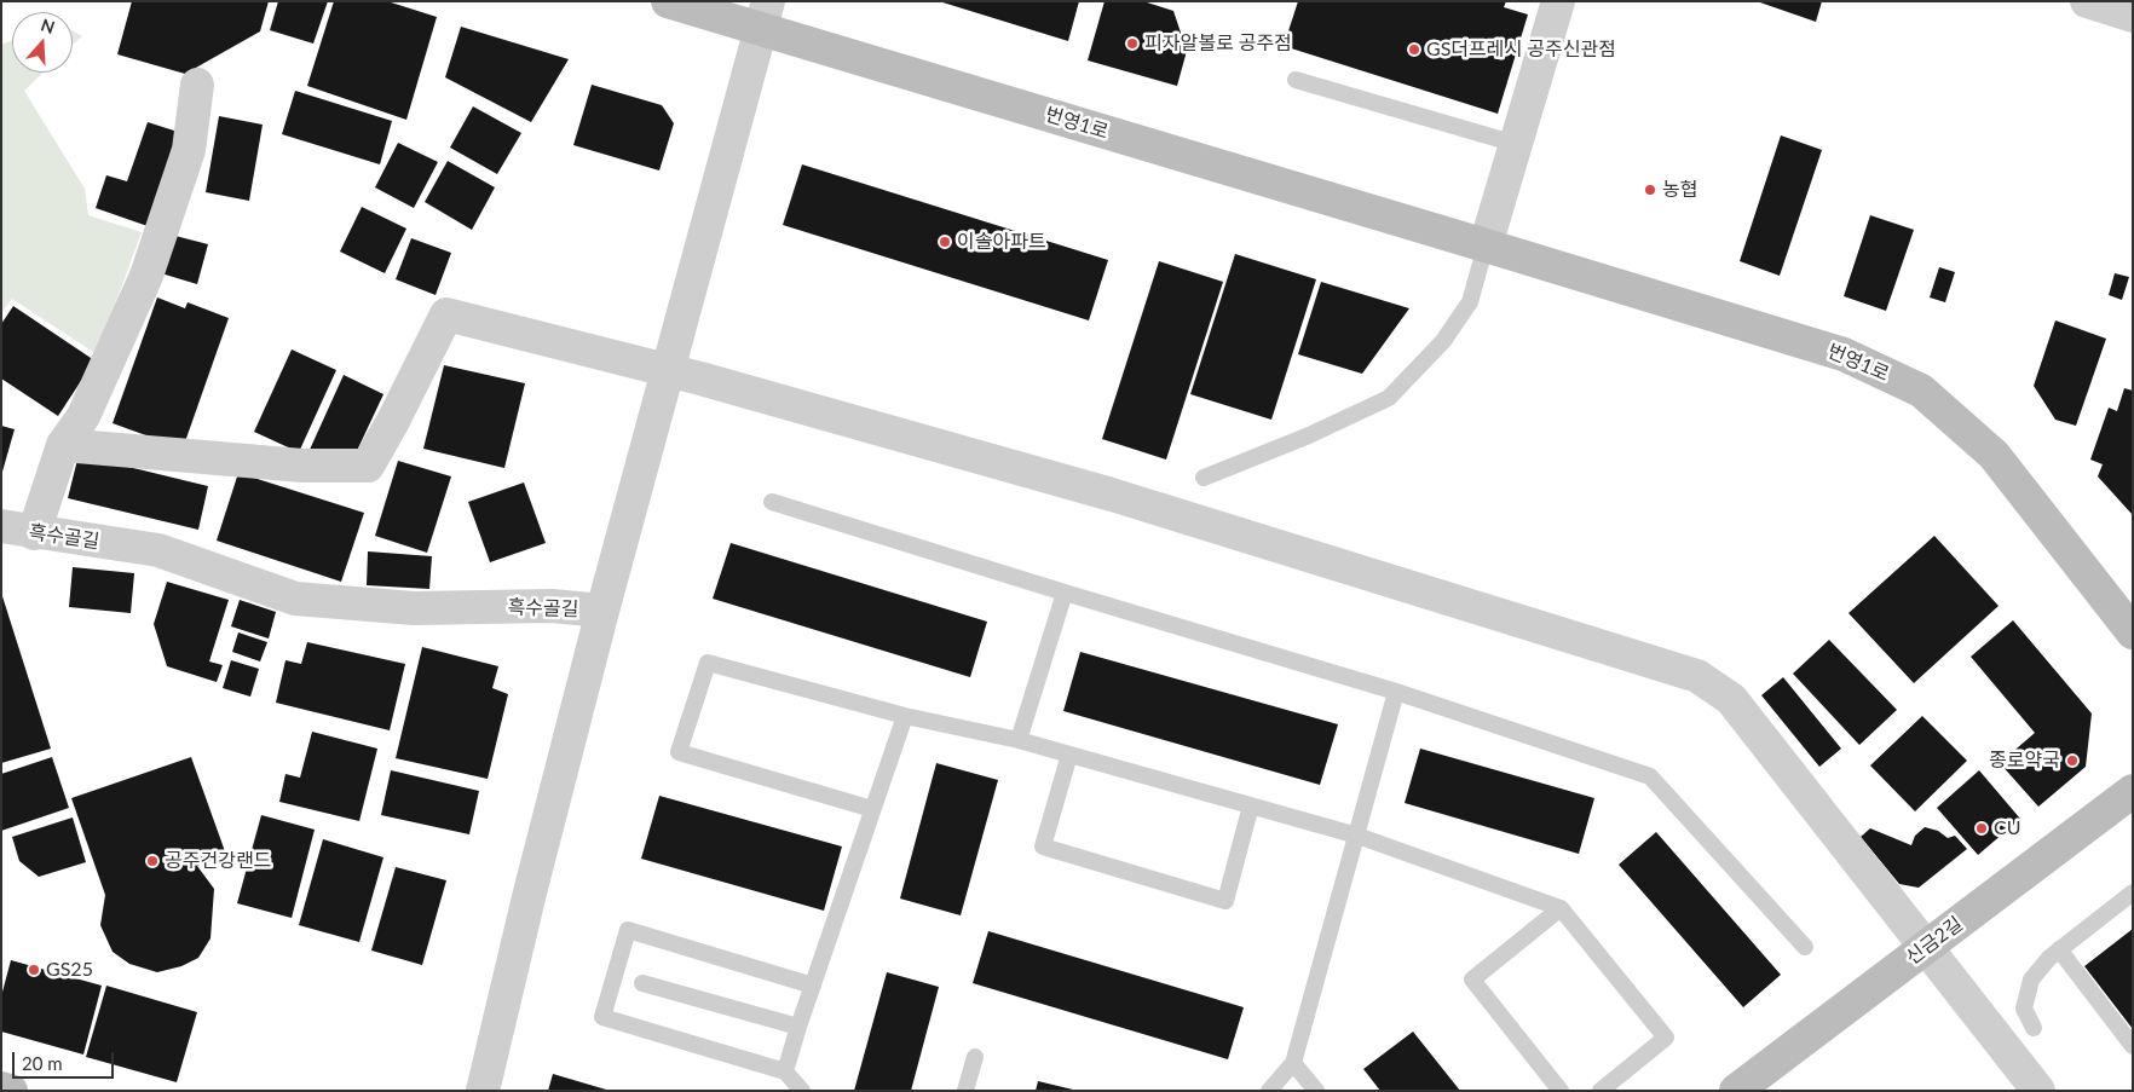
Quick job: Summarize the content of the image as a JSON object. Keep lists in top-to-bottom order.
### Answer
{
  "streets": {
    "main road": ["번영1로", "신금2길"],
    "street": ["흑수골길"]
  },
  "places": [
    "피자알볼로 공주점",
    "GS더프레시 공주신관점",
    "농협",
    "이솔아파트",
    "종로약국",
    "CU",
    "공주건강랜드",
    "GS25"
  ],
  "scale_bar": "20 m",
  "north": "top"
}
